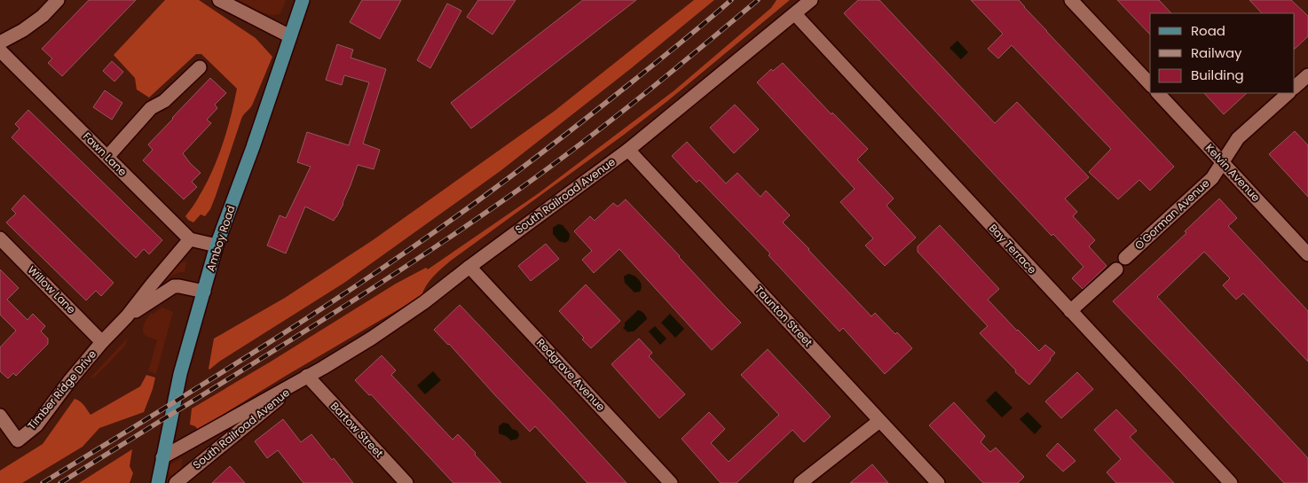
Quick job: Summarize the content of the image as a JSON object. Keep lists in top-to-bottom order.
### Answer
{
  "streets": {
    "main road": ["Amboy Road"],
    "street": [
      "Fawn Lane",
      "Kelvin Avenue",
      "South Railroad Avenue",
      "O'Gorman Avenue",
      "Bay Terrace",
      "Willow Lane",
      "Taunton Street",
      "Redgrave Avenue",
      "Timber Ridge Drive",
      "Bartow Street"
    ]
  },
  "crossings": [
    ["Fawn Lane", "Timber Ridge Drive"],
    ["Kelvin Avenue", "O'Gorman Avenue"],
    ["South Railroad Avenue", "Amboy Road"],
    ["South Railroad Avenue", "Bay Terrace"],
    ["South Railroad Avenue", "Taunton Street"],
    ["South Railroad Avenue", "Redgrave Avenue"],
    ["South Railroad Avenue", "Bartow Street"],
    ["Amboy Road", "Timber Ridge Drive"],
    ["Willow Lane", "Timber Ridge Drive"]
  ],
  "legend": ["Road", "Railway", "Building"]
}
